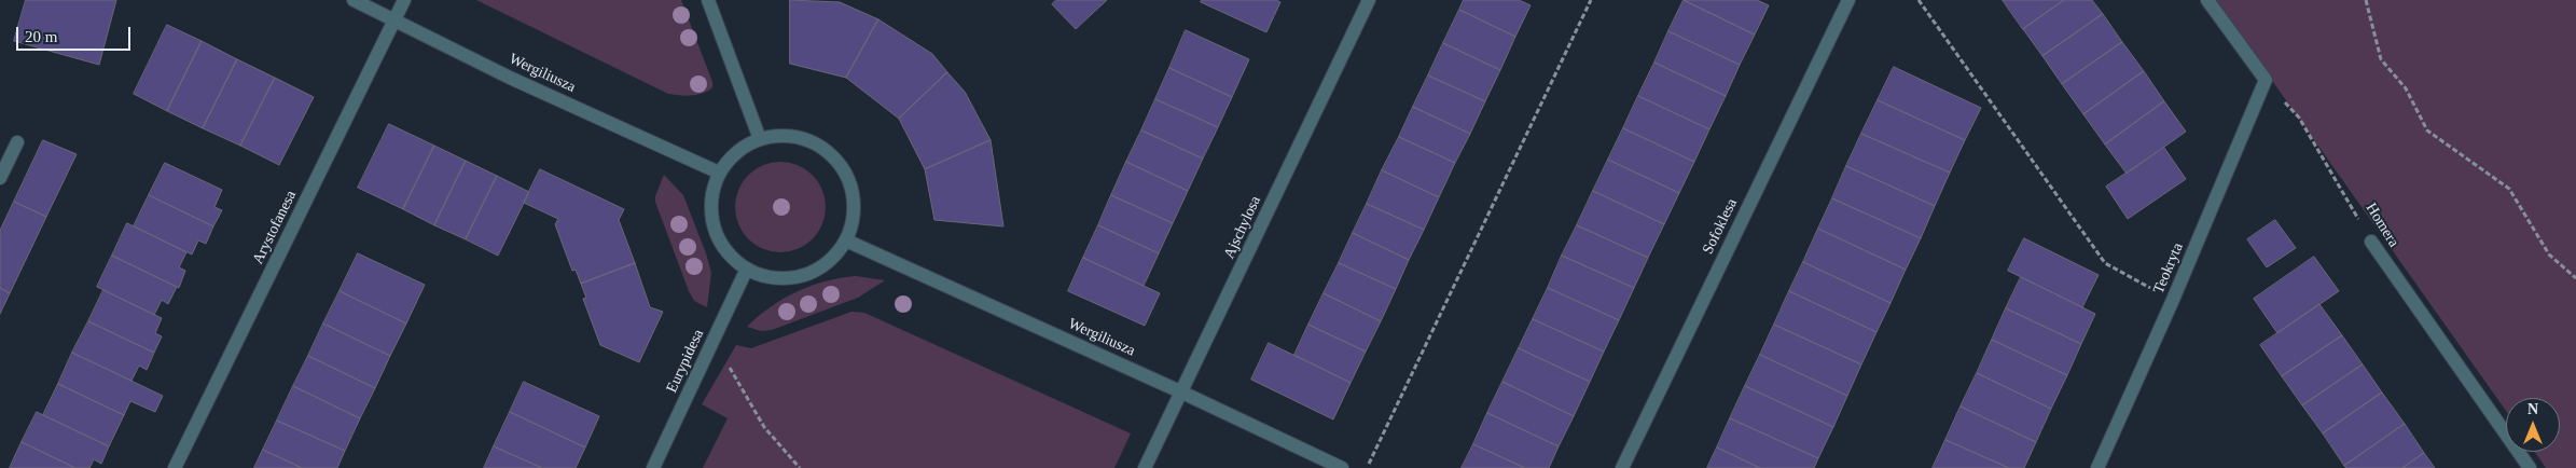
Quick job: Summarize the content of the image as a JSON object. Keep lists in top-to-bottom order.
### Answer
{
  "streets": {
    "street": [
      "Wergiliusza",
      "Homera",
      "Sofoklesa",
      "Arystofanesa",
      "Ajschylosa",
      "Teokryta",
      "Eurypidesa"
    ]
  },
  "crossings": [
    ["Wergiliusza", "Arystofanesa"],
    ["Wergiliusza", "Ajschylosa"],
    ["Wergiliusza", "Eurypidesa"],
    ["Homera", "Teokryta"]
  ],
  "scale_bar": "20 m",
  "north": "top"
}
